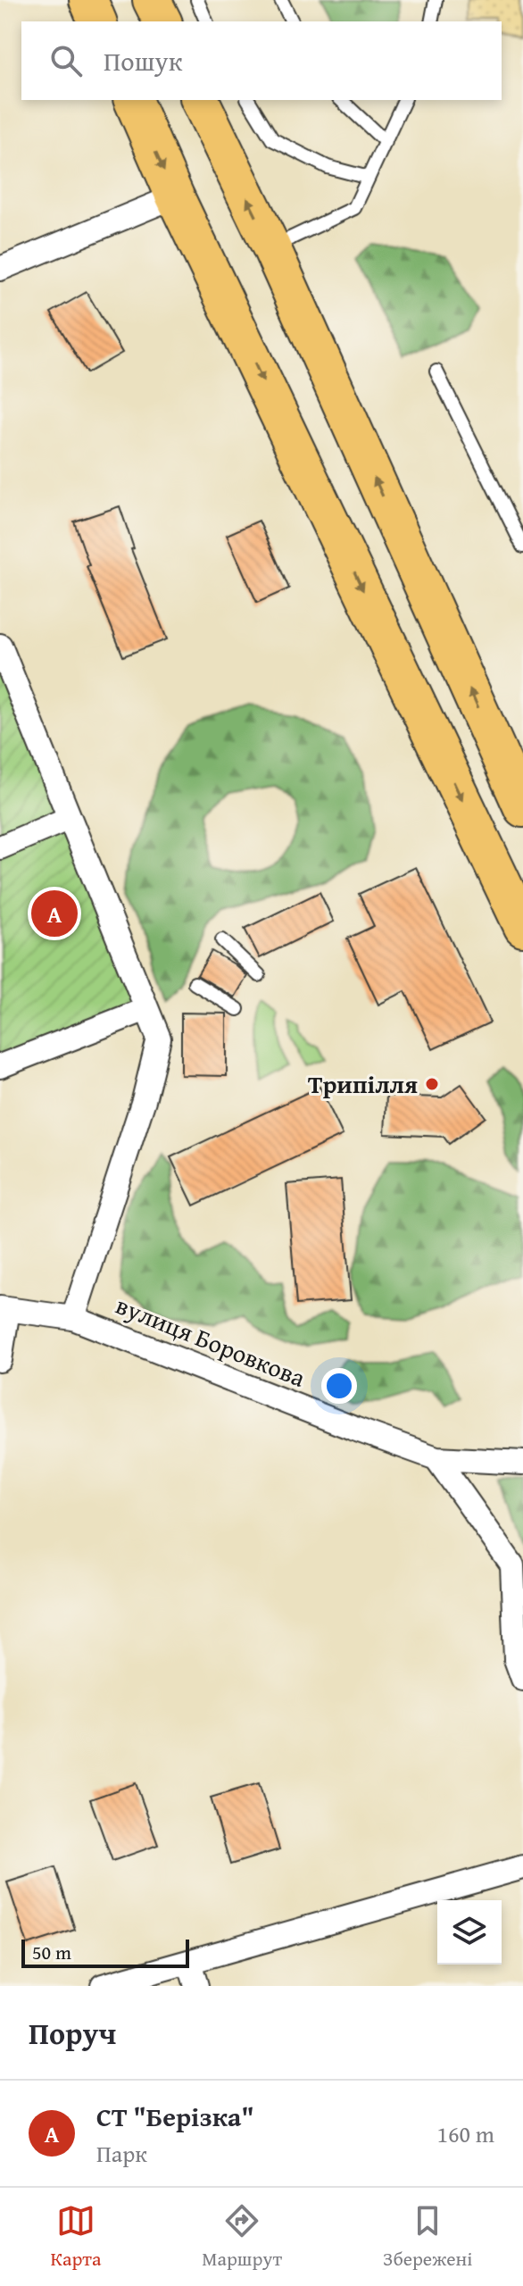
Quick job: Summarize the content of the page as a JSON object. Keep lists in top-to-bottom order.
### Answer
{
  "streets": {
    "street": ["вулиця Боровкова"]
  },
  "places": ["Трипілля"],
  "scale_bar": "50 m",
  "page": {
    "search": "Пошук",
    "pins": "A",
    "scale": "50 m",
    "heading": "Поруч",
    "list": [
      {
        "mark": "A",
        "name": "СТ \"Берізка\"",
        "note": "Парк",
        "value": "160 m"
      }
    ],
    "nav": ["Карта", "Маршрут", "Збережені"]
  }
}
